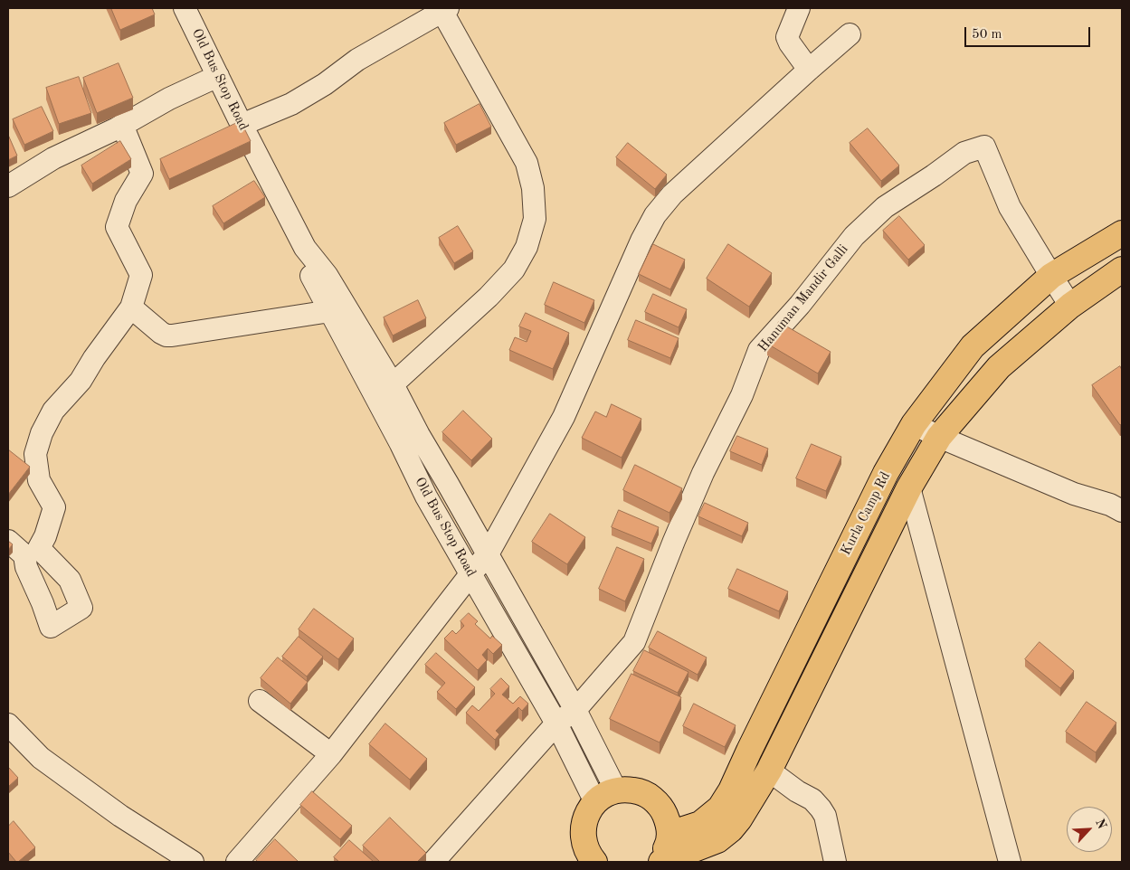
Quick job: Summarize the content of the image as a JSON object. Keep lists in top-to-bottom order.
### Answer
{
  "streets": {
    "main road": ["Kurla Camp Rd"],
    "street": ["Old Bus Stop Road", "Hanuman Mandir Galli"]
  },
  "crossings": [
    ["Old Bus Stop Road", "Hanuman Mandir Galli"],
    ["Hanuman Mandir Galli", "Kurla Camp Rd"]
  ],
  "scale_bar": "50 m",
  "north": "top right"
}
